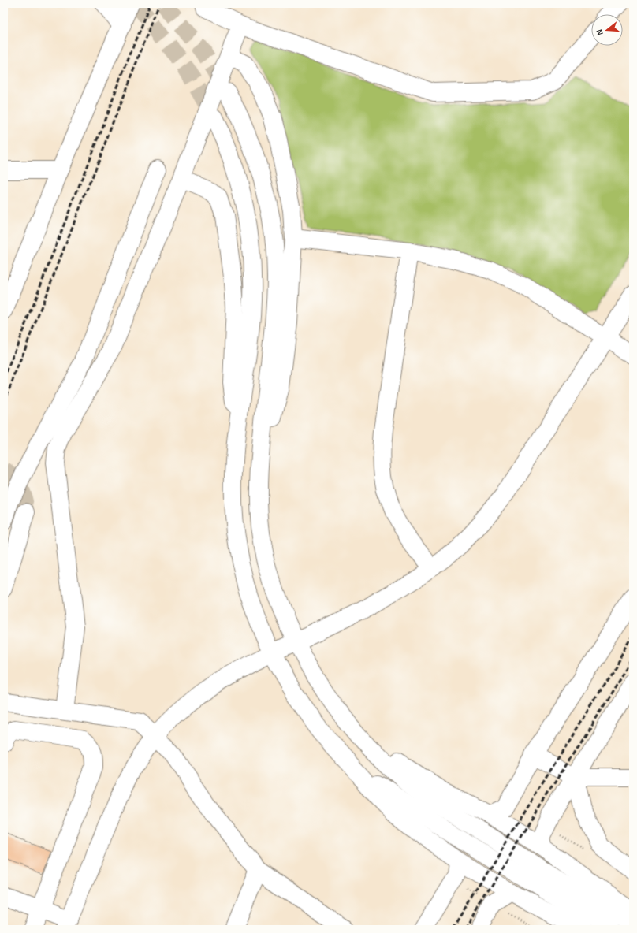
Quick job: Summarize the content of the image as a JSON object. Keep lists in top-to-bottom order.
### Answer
{
  "north": "left"
}
